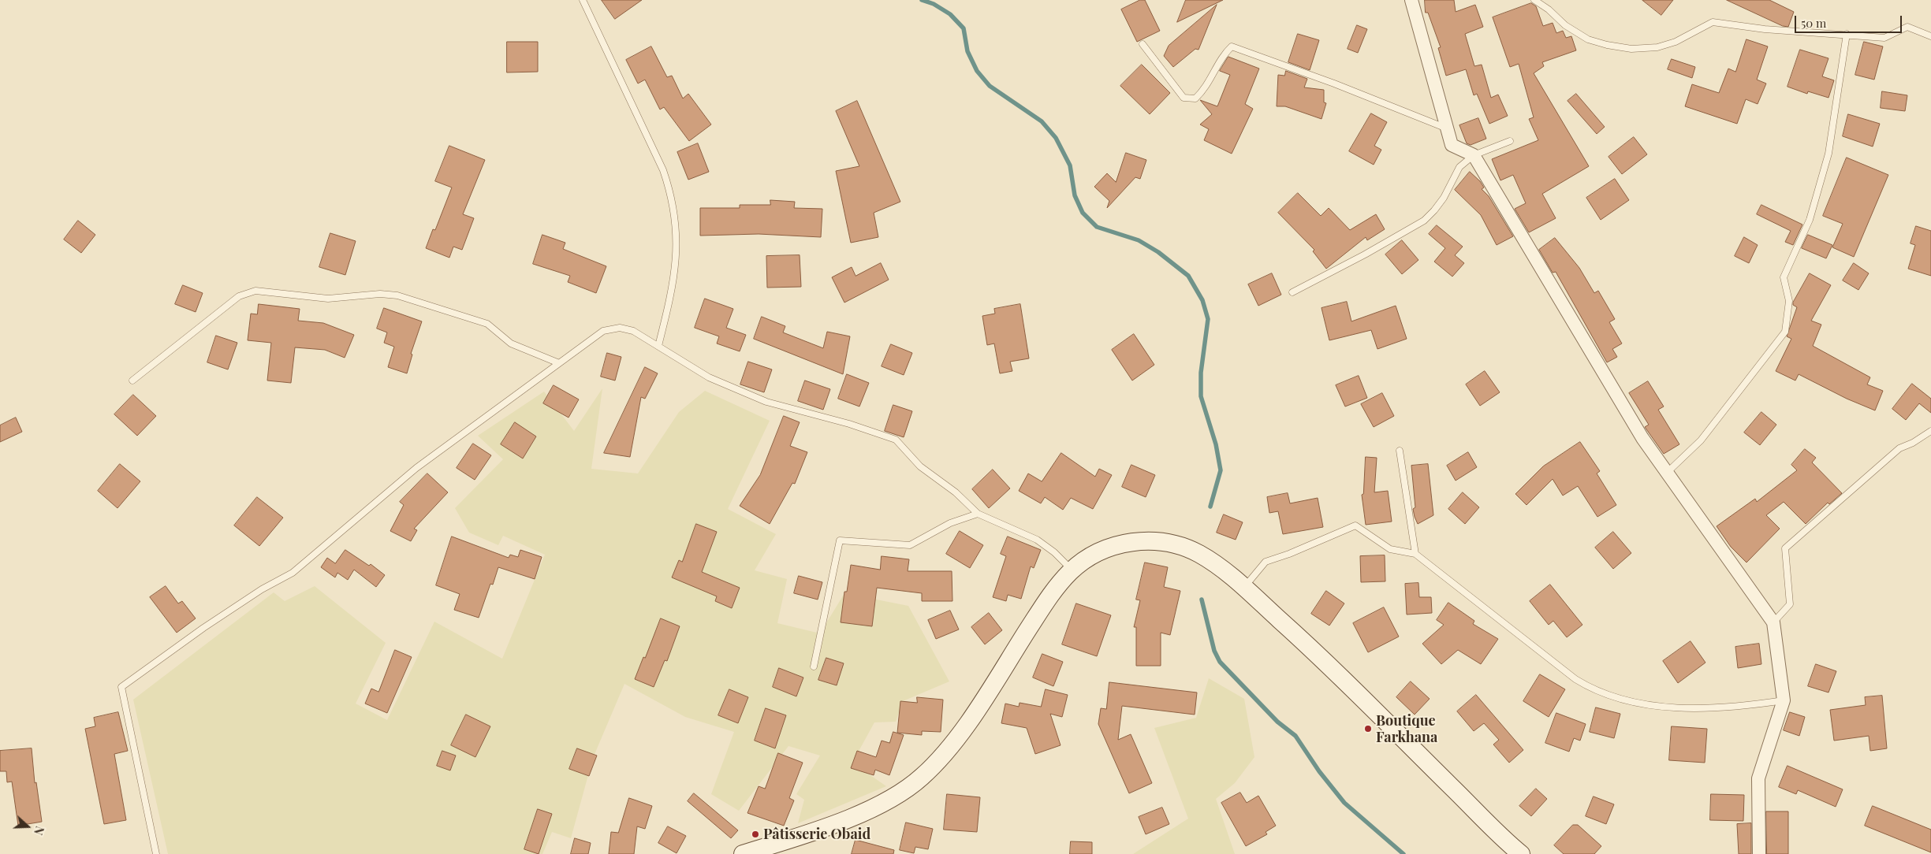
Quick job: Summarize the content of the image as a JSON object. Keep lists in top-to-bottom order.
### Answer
{
  "places": ["Boutique Farkhana", "Pâtisserie Obaid"],
  "scale_bar": "50 m",
  "north": "right"
}
